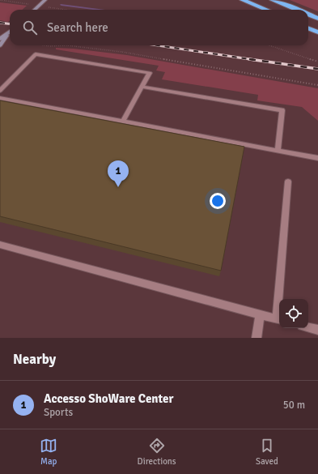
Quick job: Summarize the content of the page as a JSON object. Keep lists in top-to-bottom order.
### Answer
{
  "page": {
    "search": "Search here",
    "pins": "1",
    "heading": "Nearby",
    "list": [
      {
        "mark": "1",
        "name": "Accesso ShoWare Center",
        "note": "Sports",
        "value": "50 m"
      }
    ],
    "nav": ["Map", "Directions", "Saved"]
  }
}
